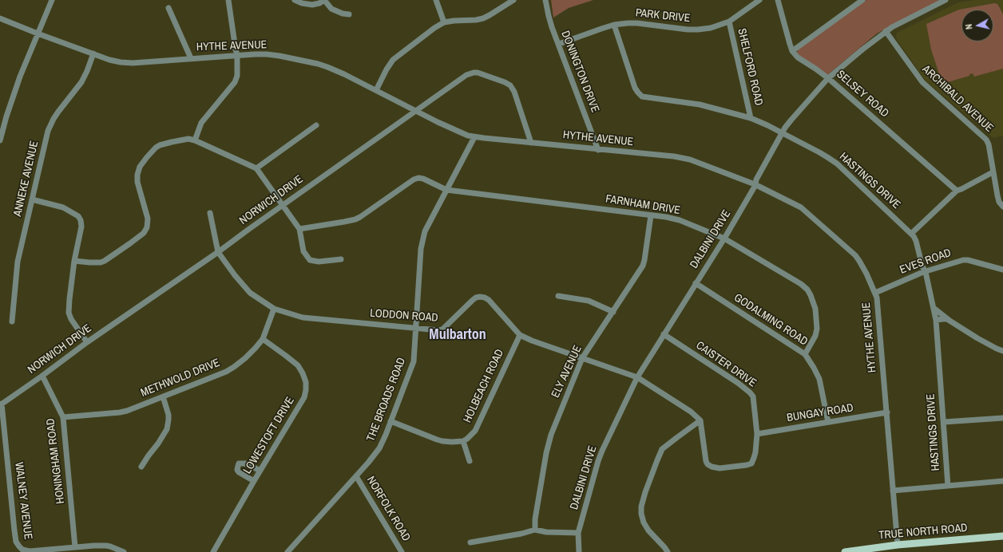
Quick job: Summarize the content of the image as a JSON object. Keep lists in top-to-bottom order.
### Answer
{
  "streets": {
    "main road": ["TRUE NORTH ROAD"],
    "street": [
      "PARK DRIVE",
      "HYTHE AVENUE",
      "SHELFORD ROAD",
      "DONINGTON DRIVE",
      "SELSEY ROAD",
      "ARCHIBALD AVENUE",
      "ANNEKE AVENUE",
      "HASTINGS DRIVE",
      "NORWICH DRIVE",
      "FARNHAM DRIVE",
      "DALBINI DRIVE",
      "EVES ROAD",
      "LODDON ROAD",
      "GODALMING ROAD",
      "CAISTER DRIVE",
      "ELY AVENUE",
      "METHWOLD DRIVE",
      "HOLBEACH ROAD",
      "THE BROADS ROAD",
      "BUNGAY ROAD",
      "LOWESTOFT DRIVE",
      "HONINGHAM ROAD",
      "WALNEY AVENUE",
      "NORFOLK ROAD"
    ]
  },
  "crossings": [
    ["PARK DRIVE", "SHELFORD ROAD"],
    ["PARK DRIVE", "DONINGTON DRIVE"],
    ["PARK DRIVE", "HASTINGS DRIVE"],
    ["HYTHE AVENUE", "DONINGTON DRIVE"],
    ["HYTHE AVENUE", "ANNEKE AVENUE"],
    ["HYTHE AVENUE", "NORWICH DRIVE"],
    ["HYTHE AVENUE", "DALBINI DRIVE"],
    ["HYTHE AVENUE", "EVES ROAD"],
    ["HYTHE AVENUE", "THE BROADS ROAD"],
    ["HYTHE AVENUE", "BUNGAY ROAD"],
    ["HYTHE AVENUE", "TRUE NORTH ROAD"],
    ["SHELFORD ROAD", "HASTINGS DRIVE"],
    ["SELSEY ROAD", "DALBINI DRIVE"],
    ["ARCHIBALD AVENUE", "DALBINI DRIVE"],
    ["HASTINGS DRIVE", "DALBINI DRIVE"],
    ["HASTINGS DRIVE", "EVES ROAD"],
    ["NORWICH DRIVE", "LODDON ROAD"],
    ["NORWICH DRIVE", "HONINGHAM ROAD"],
    ["NORWICH DRIVE", "WALNEY AVENUE"],
    ["FARNHAM DRIVE", "DALBINI DRIVE"],
    ["FARNHAM DRIVE", "GODALMING ROAD"],
    ["FARNHAM DRIVE", "ELY AVENUE"],
    ["FARNHAM DRIVE", "THE BROADS ROAD"],
    ["DALBINI DRIVE", "LODDON ROAD"],
    ["DALBINI DRIVE", "GODALMING ROAD"],
    ["DALBINI DRIVE", "CAISTER DRIVE"],
    ["LODDON ROAD", "CAISTER DRIVE"],
    ["LODDON ROAD", "ELY AVENUE"],
    ["LODDON ROAD", "METHWOLD DRIVE"],
    ["LODDON ROAD", "HOLBEACH ROAD"],
    ["LODDON ROAD", "THE BROADS ROAD"],
    ["GODALMING ROAD", "BUNGAY ROAD"],
    ["CAISTER DRIVE", "BUNGAY ROAD"],
    ["METHWOLD DRIVE", "LOWESTOFT DRIVE"],
    ["METHWOLD DRIVE", "HONINGHAM ROAD"],
    ["THE BROADS ROAD", "NORFOLK ROAD"]
  ],
  "districts": ["Mulbarton"],
  "north": "left"
}
